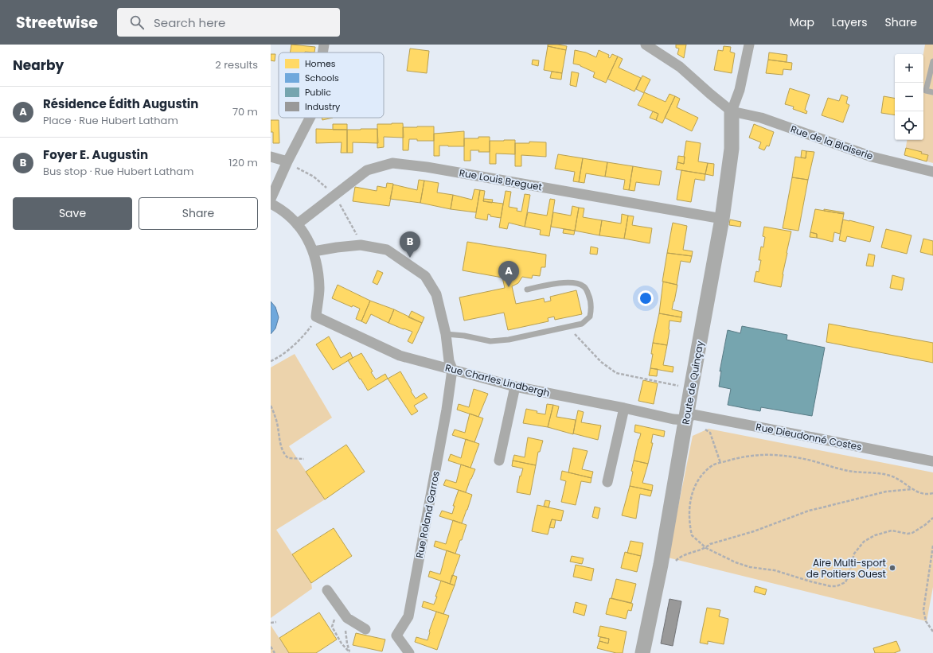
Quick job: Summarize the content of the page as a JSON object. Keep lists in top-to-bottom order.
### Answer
{
  "streets": {
    "street": [
      "Rue de la Blaiserie",
      "Rue Louis Breguet",
      "Rue Charles Lindbergh",
      "Route de Quinçay",
      "Rue Dieudonné Costes",
      "Rue Roland Garros"
    ]
  },
  "crossings": [
    ["Rue de la Blaiserie", "Route de Quinçay"],
    ["Rue Louis Breguet", "Route de Quinçay"],
    ["Rue Charles Lindbergh", "Route de Quinçay"],
    ["Rue Charles Lindbergh", "Rue Dieudonné Costes"],
    ["Rue Charles Lindbergh", "Rue Roland Garros"],
    ["Route de Quinçay", "Rue Dieudonné Costes"]
  ],
  "places": ["Aire Multi-sport de Poitiers Ouest"],
  "legend": [
    "Homes",
    "Schools",
    "Public",
    "Industry"
  ],
  "page": {
    "header": "Streetwise",
    "search": "Search here",
    "nav": ["Map", "Layers", "Share"],
    "heading": ["Nearby", "2 results"],
    "map_buttons": ["+", "−"],
    "list": [
      {
        "mark": "A",
        "name": "Résidence Édith Augustin",
        "note": "Place · Rue Hubert Latham",
        "value": "70 m"
      },
      {
        "mark": "B",
        "name": "Foyer E. Augustin",
        "note": "Bus stop · Rue Hubert Latham",
        "value": "120 m"
      }
    ],
    "buttons": ["Save", "Share"],
    "pins": ["B", "A"]
  }
}
